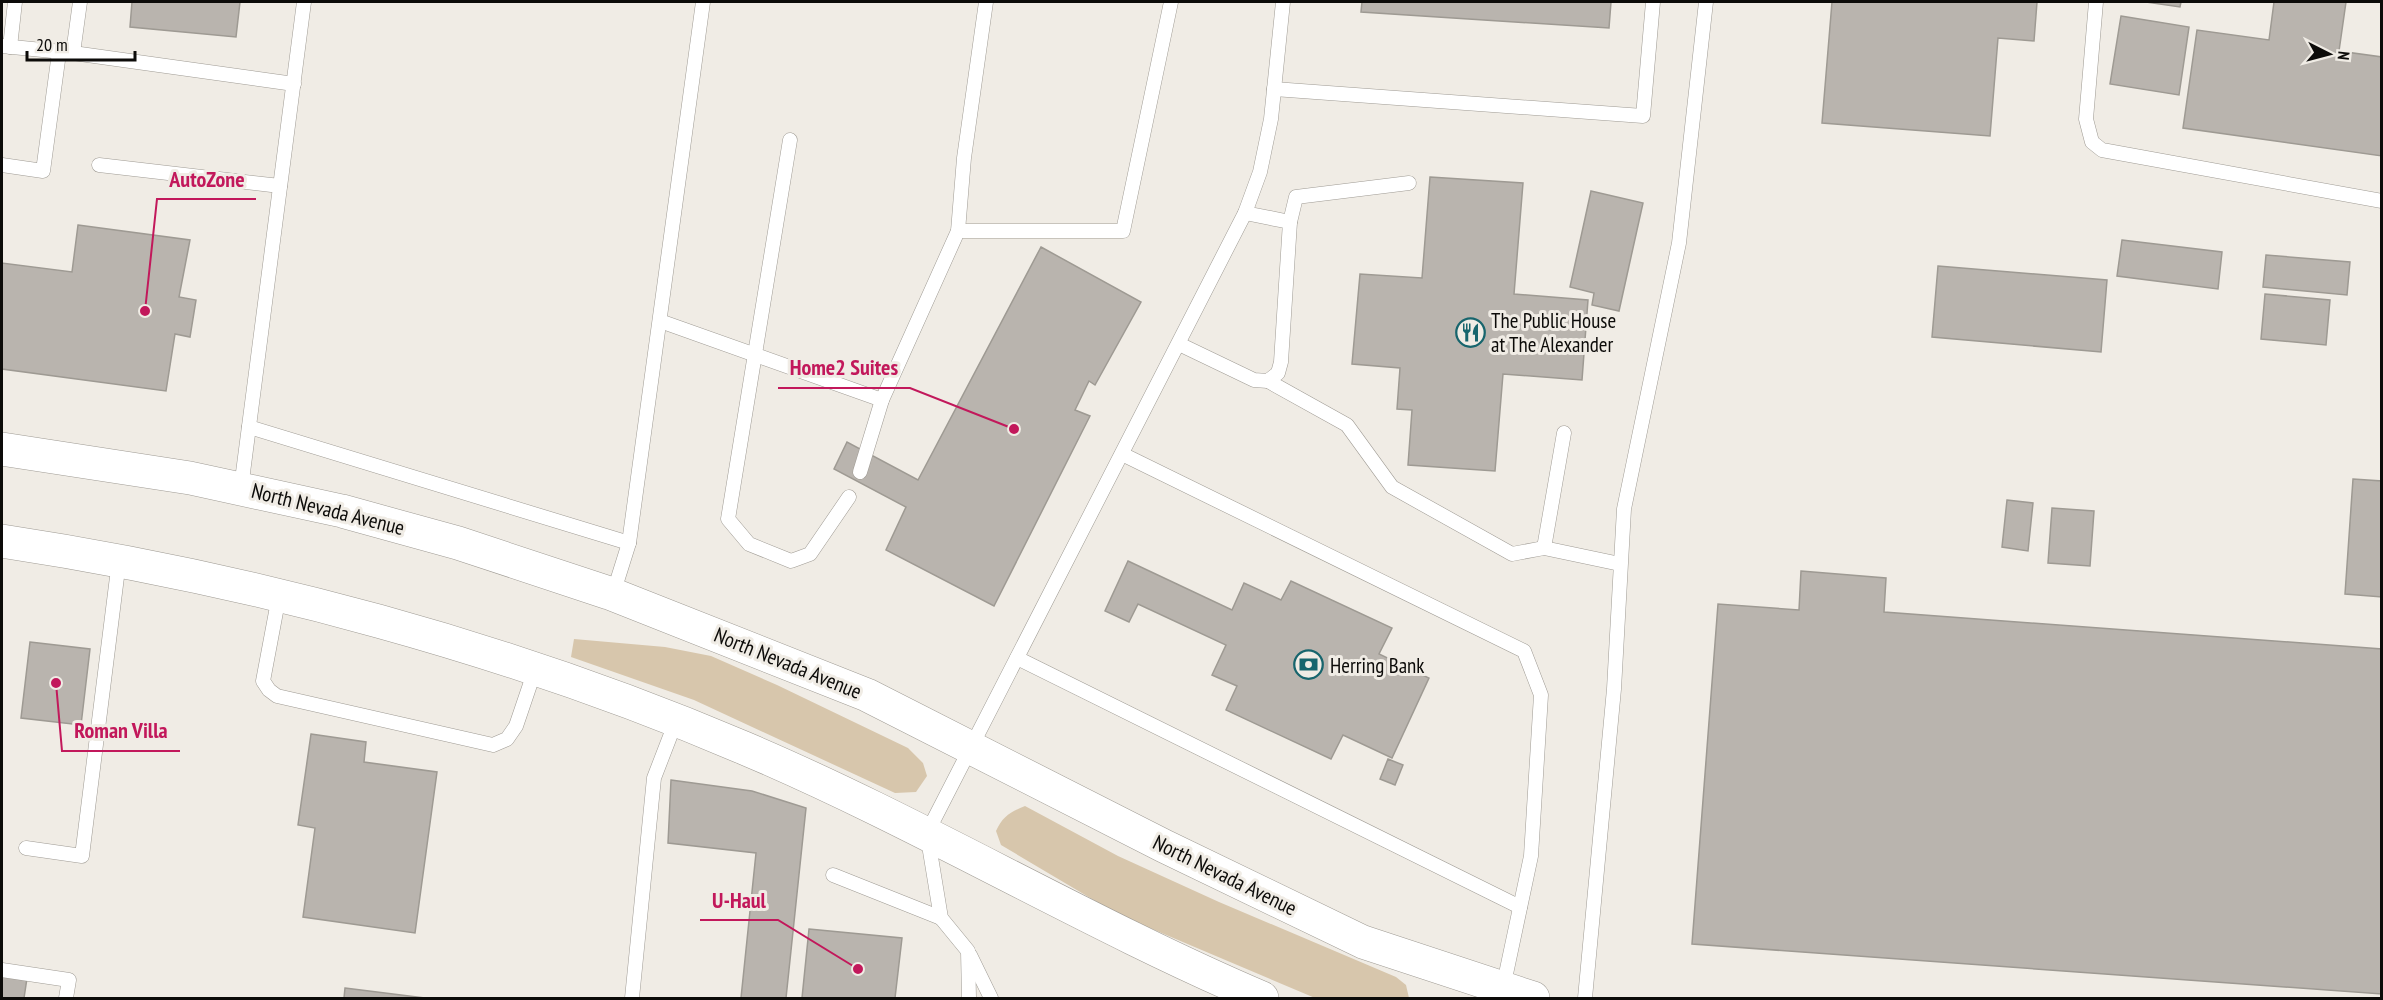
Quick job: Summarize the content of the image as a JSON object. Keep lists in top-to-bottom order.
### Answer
{
  "streets": {
    "main road": ["North Nevada Avenue"]
  },
  "places": {
    "other": [
      "AutoZone",
      "Home2 Suites",
      "Roman Villa",
      "U-Haul"
    ],
    "restaurant": ["The Public House at The Alexander"],
    "bank": ["Herring Bank"]
  },
  "scale_bar": "20 m",
  "north": "right"
}
